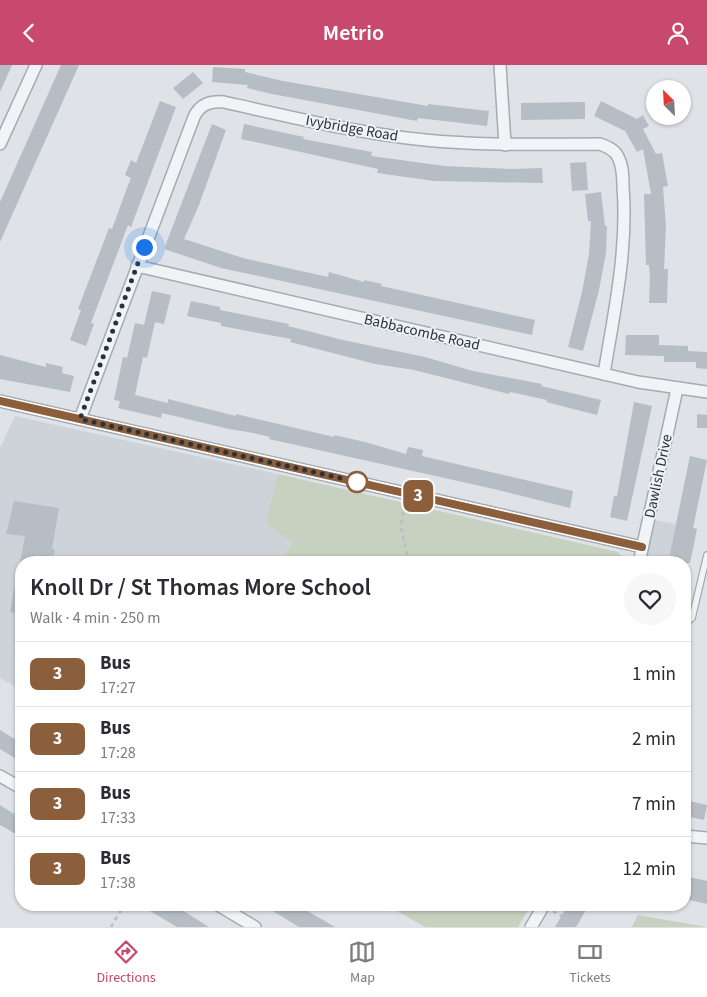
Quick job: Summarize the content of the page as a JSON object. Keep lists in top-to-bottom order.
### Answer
{
  "streets": {
    "street": ["Ivybridge Road", "Babbacombe Road", "Dawlish Drive"]
  },
  "crossings": [
    ["Ivybridge Road", "Babbacombe Road"],
    ["Babbacombe Road", "Dawlish Drive"]
  ],
  "lines": ["bus line 3"],
  "north": "top left",
  "page": {
    "header": "Metrio",
    "on_map": "3",
    "heading": ["Knoll Dr / St Thomas More School", "Walk · 4 min · 250 m"],
    "list": [
      {
        "mark": "3",
        "name": "Bus",
        "note": "17:27",
        "value": "1 min"
      },
      {
        "mark": "3",
        "name": "Bus",
        "note": "17:28",
        "value": "2 min"
      },
      {
        "mark": "3",
        "name": "Bus",
        "note": "17:33",
        "value": "7 min"
      },
      {
        "mark": "3",
        "name": "Bus",
        "note": "17:38",
        "value": "12 min"
      }
    ],
    "tabs": ["Directions", "Map", "Tickets"]
  }
}
